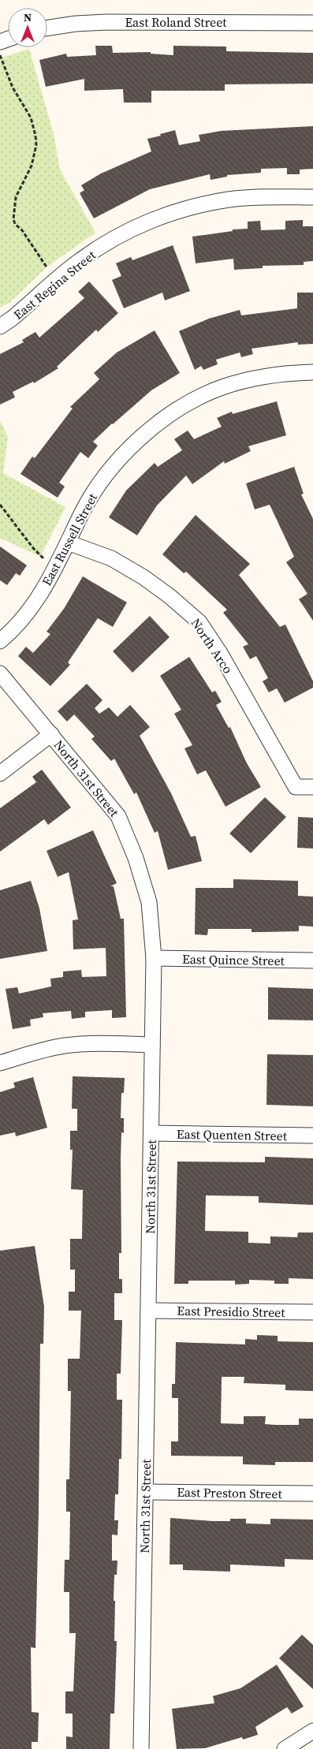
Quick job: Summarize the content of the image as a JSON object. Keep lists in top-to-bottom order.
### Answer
{
  "streets": {
    "street": [
      "East Roland Street",
      "East Regina Street",
      "East Russell Street",
      "North Arco",
      "North 31st Street",
      "East Quince Street",
      "East Quenten Street",
      "East Presidio Street",
      "East Preston Street"
    ]
  },
  "crossings": [
    ["East Russell Street", "North Arco"],
    ["North 31st Street", "East Quince Street"],
    ["North 31st Street", "East Quenten Street"],
    ["North 31st Street", "East Presidio Street"],
    ["North 31st Street", "East Preston Street"]
  ],
  "north": "top"
}
